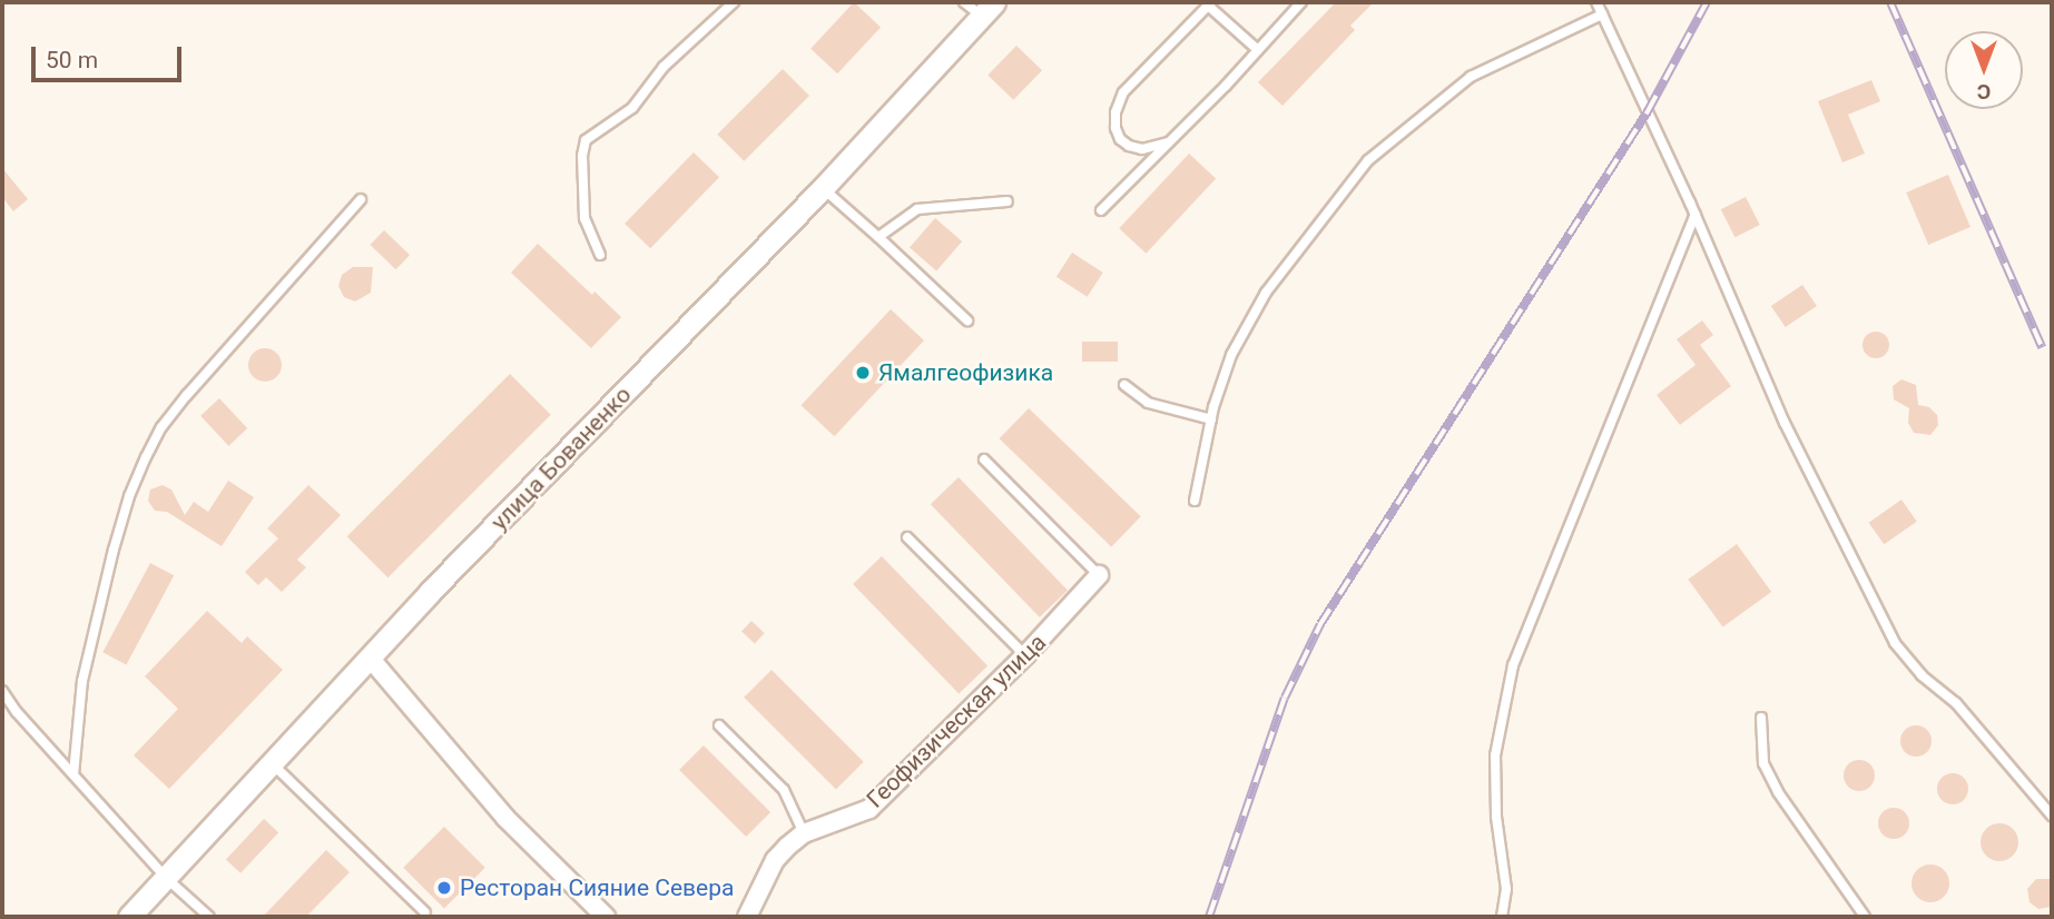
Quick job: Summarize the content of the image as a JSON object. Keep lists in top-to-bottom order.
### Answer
{
  "streets": {
    "street": ["улица Бованенко", "Геофизическая улица"]
  },
  "places": ["Ямалгеофизика", "Ресторан Сияние Севера"],
  "scale_bar": "50 m",
  "north": "bottom"
}
